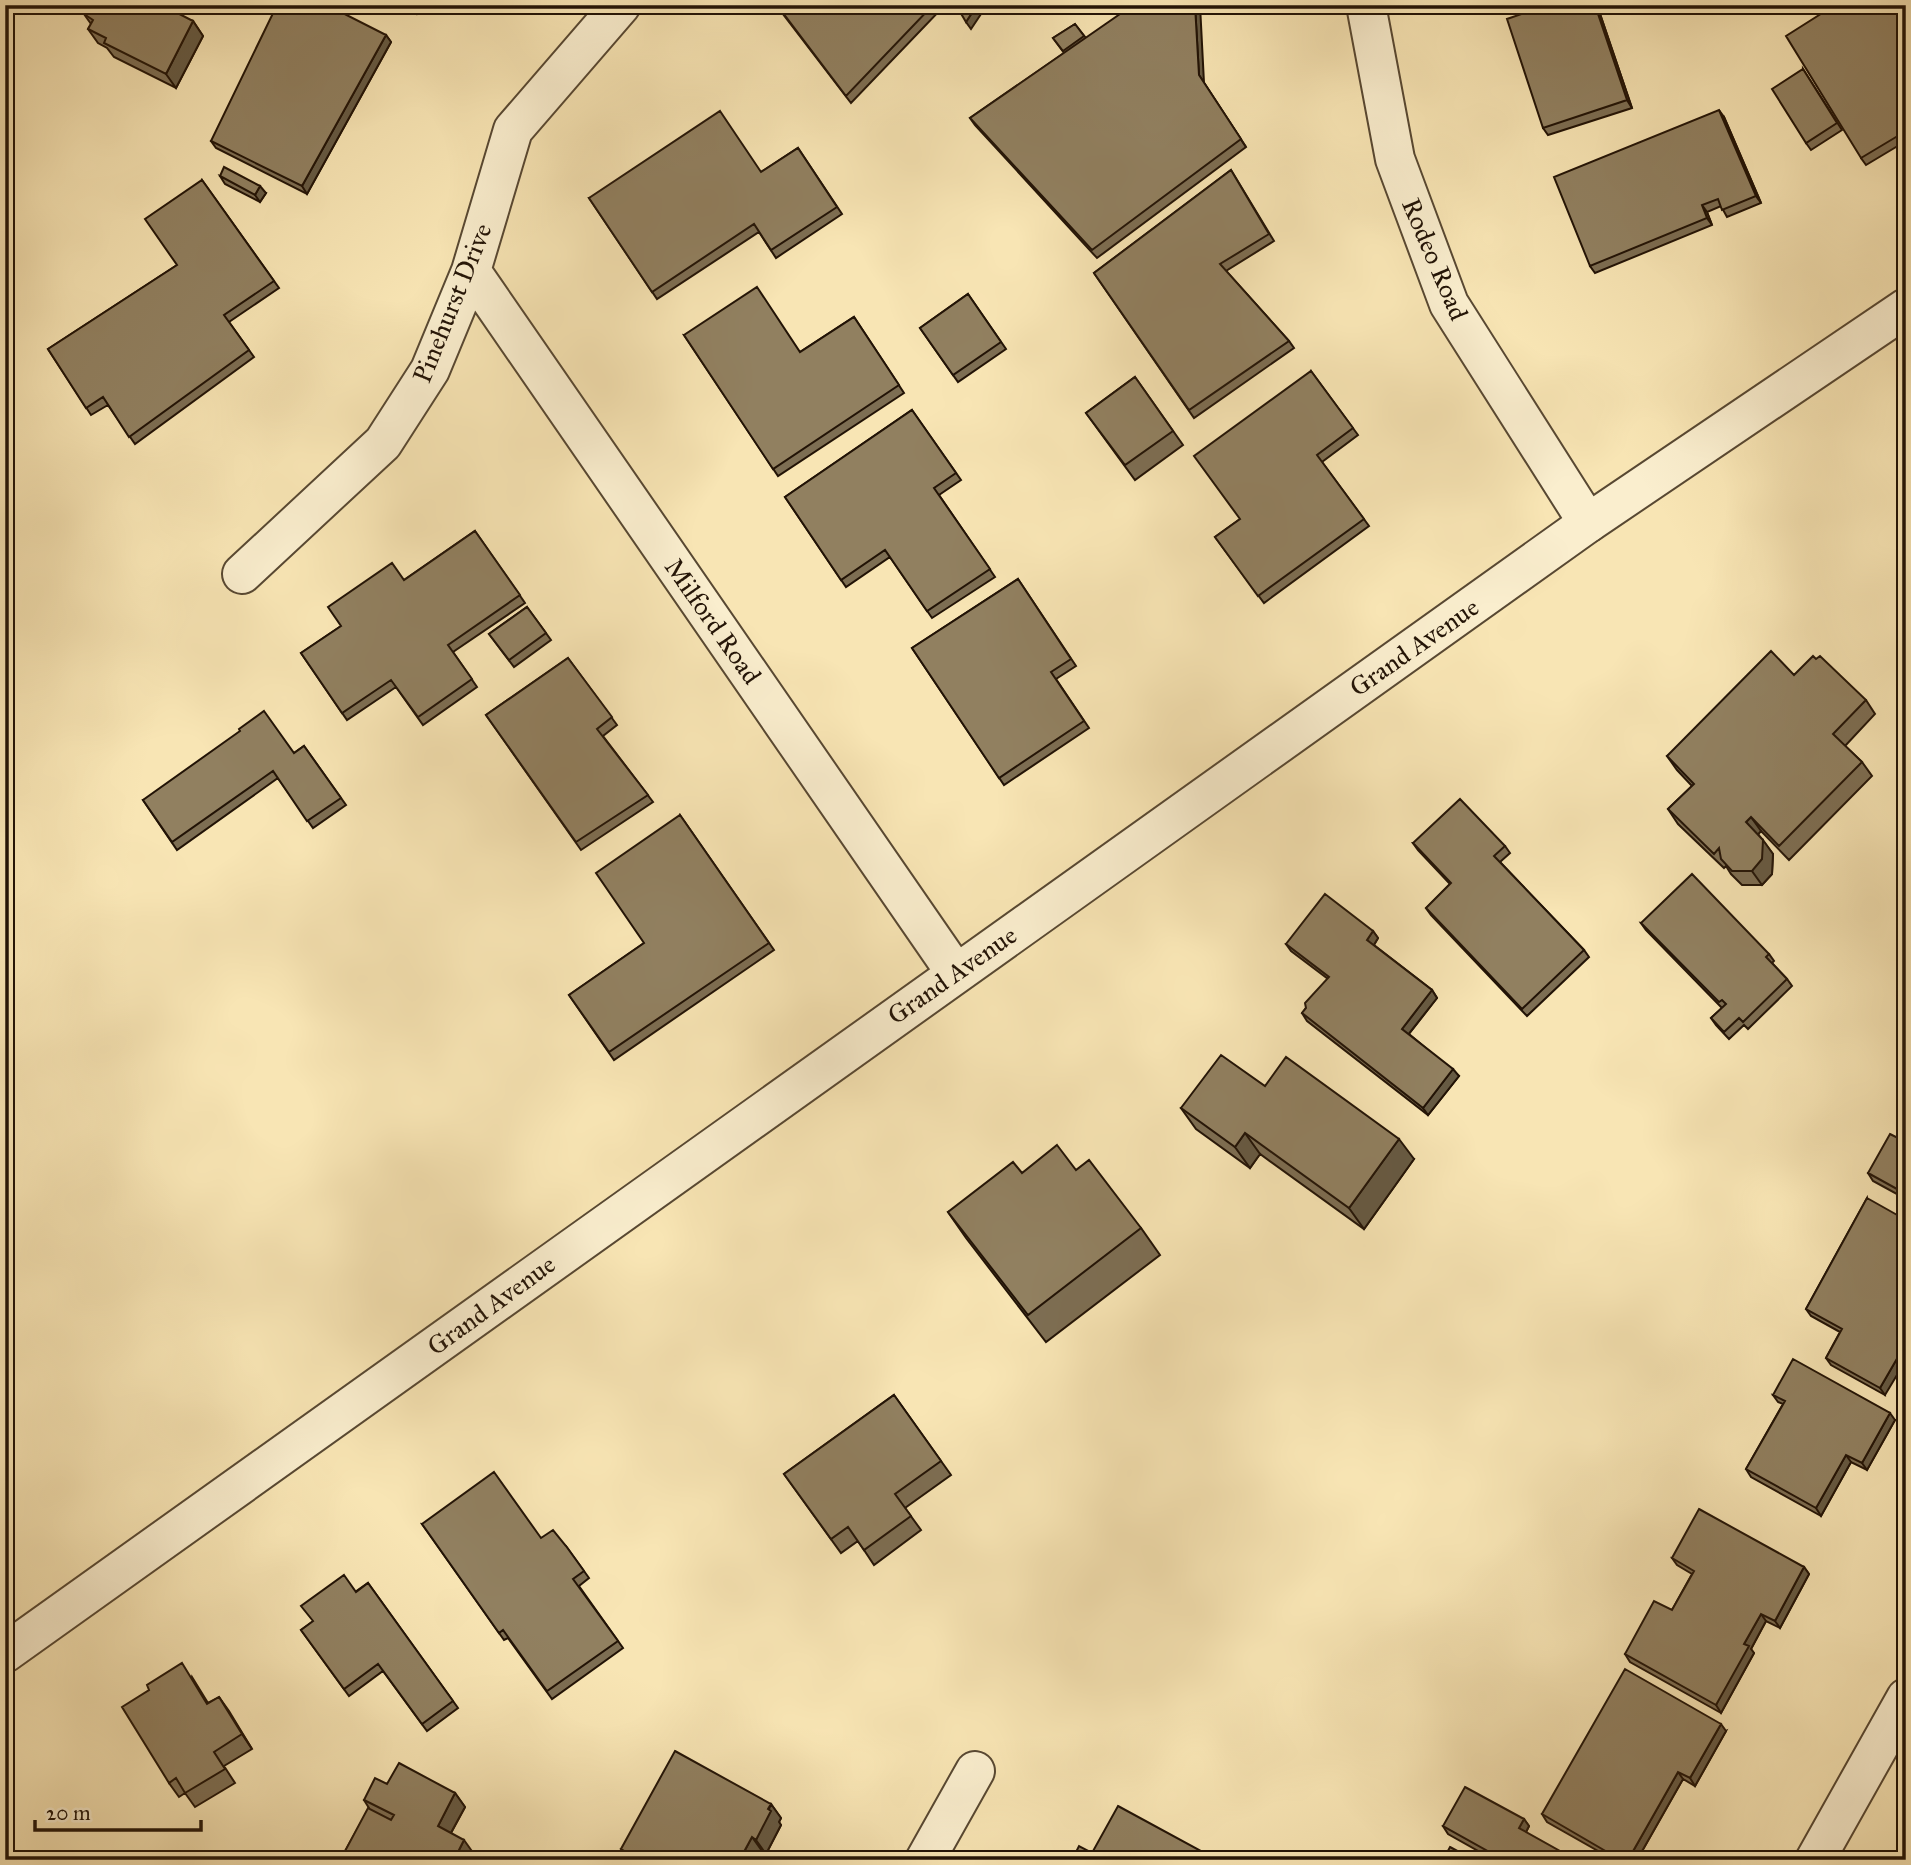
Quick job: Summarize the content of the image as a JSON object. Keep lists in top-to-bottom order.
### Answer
{
  "streets": {
    "street": [
      "Rodeo Road",
      "Pinehurst Drive",
      "Milford Road",
      "Grand Avenue"
    ]
  },
  "crossings": [
    ["Rodeo Road", "Grand Avenue"],
    ["Pinehurst Drive", "Milford Road"],
    ["Milford Road", "Grand Avenue"]
  ],
  "scale_bar": "20 m"
}
